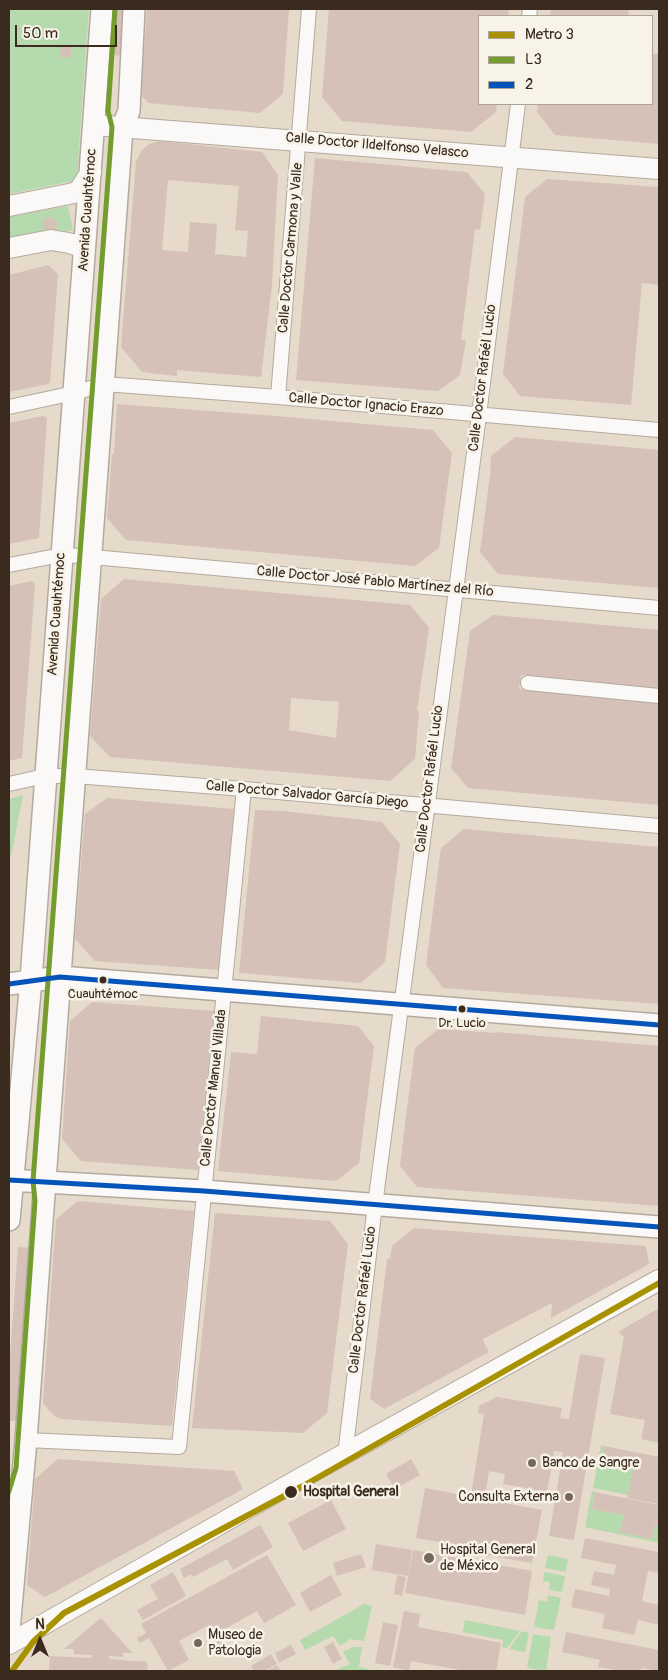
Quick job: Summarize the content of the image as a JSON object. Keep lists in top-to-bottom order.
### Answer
{
  "streets": {
    "main road": ["Avenida Cuauhtémoc"],
    "street": [
      "Calle Doctor Ildelfonso Velasco",
      "Calle Doctor Carmona y Valle",
      "Calle Doctor Rafaél Lucio",
      "Calle Doctor Ignacio Erazo",
      "Calle Doctor José Pablo Martínez del Río",
      "Calle Doctor Salvador García Diego",
      "Calle Doctor Manuel Villada"
    ]
  },
  "crossings": [
    ["Calle Doctor Ildelfonso Velasco", "Avenida Cuauhtémoc"],
    ["Calle Doctor Ildelfonso Velasco", "Calle Doctor Carmona y Valle"],
    ["Calle Doctor Ildelfonso Velasco", "Calle Doctor Rafaél Lucio"],
    ["Avenida Cuauhtémoc", "Calle Doctor Ignacio Erazo"],
    ["Avenida Cuauhtémoc", "Calle Doctor José Pablo Martínez del Río"],
    ["Avenida Cuauhtémoc", "Calle Doctor Salvador García Diego"],
    ["Avenida Cuauhtémoc", "Calle Doctor Manuel Villada"],
    ["Calle Doctor Carmona y Valle", "Calle Doctor Ignacio Erazo"],
    ["Calle Doctor Rafaél Lucio", "Calle Doctor Ignacio Erazo"],
    ["Calle Doctor Rafaél Lucio", "Calle Doctor José Pablo Martínez del Río"],
    ["Calle Doctor Rafaél Lucio", "Calle Doctor Salvador García Diego"],
    ["Calle Doctor Salvador García Diego", "Calle Doctor Manuel Villada"]
  ],
  "places": [
    "Cuauhtémoc",
    "Dr. Lucio",
    "Banco de Sangre",
    "Hospital General",
    "Consulta Externa",
    "Hospital General de México",
    "Museo de Patologia"
  ],
  "lines": ["transit line L3", "transit line 2", "metro line 3"],
  "legend": ["Metro 3", "L3", "2"],
  "scale_bar": "50 m",
  "north": "top"
}
